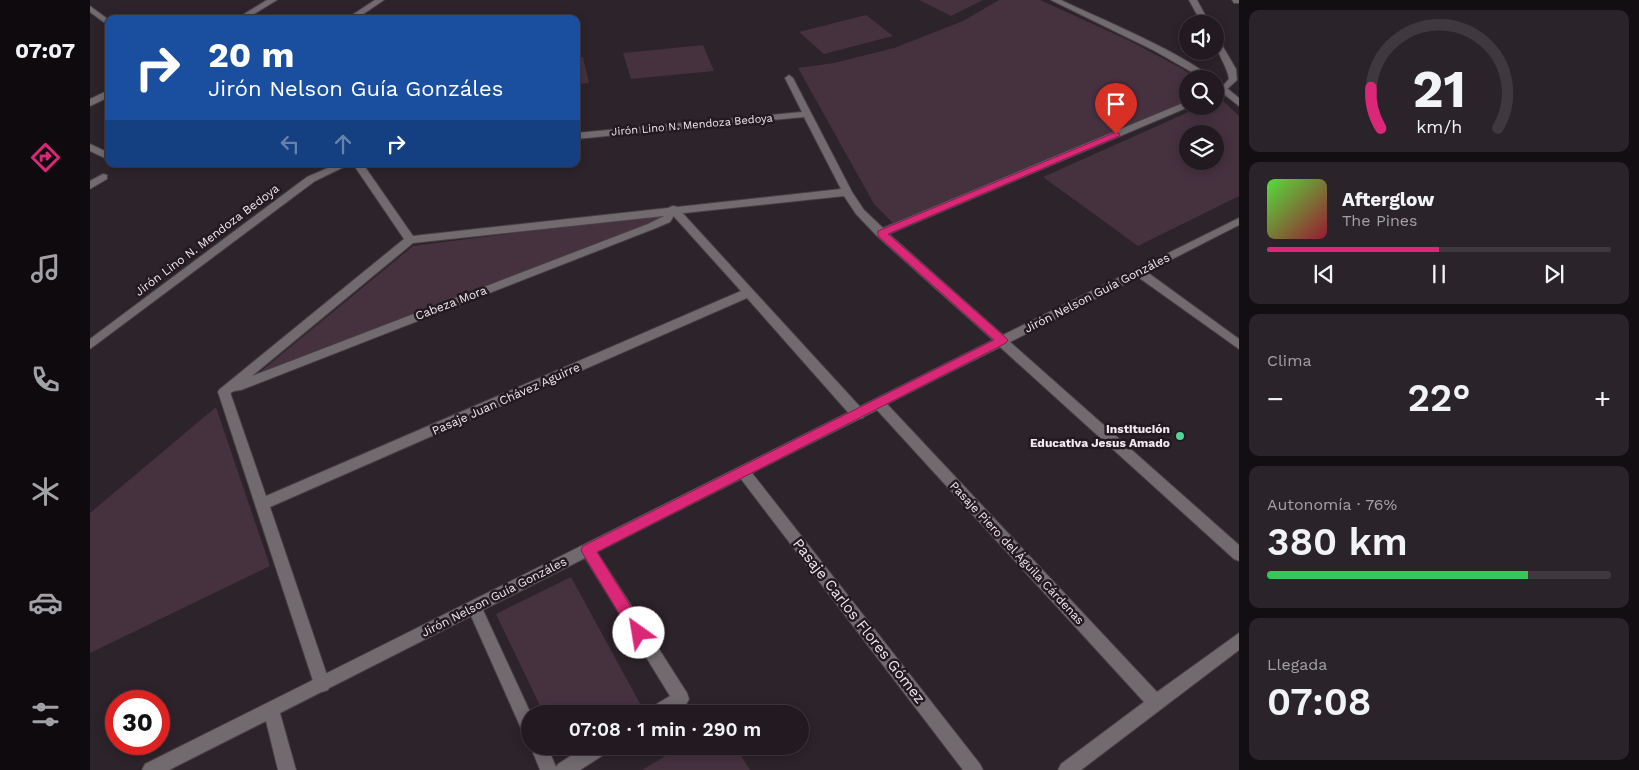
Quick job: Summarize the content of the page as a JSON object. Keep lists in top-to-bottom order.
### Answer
{
  "streets": {
    "street": [
      "Jirón Lino N. Mendoza Bedoya",
      "Jirón Nelson Guía Gonzáles",
      "Cabeza Mora",
      "Pasaje Juan Chávez Aguirre",
      "Pasaje Piero del Águila Cárdenas",
      "Pasaje Carlos Flores Gómez"
    ]
  },
  "crossings": [
    ["Jirón Nelson Guía Gonzáles", "Pasaje Piero del Águila Cárdenas"],
    ["Jirón Nelson Guía Gonzáles", "Pasaje Carlos Flores Gómez"]
  ],
  "places": ["Institución Educativa Jesus Amado"],
  "page": {
    "tabs": "07:07",
    "turn": ["20 m", "Jirón Nelson Guía Gonzáles"],
    "song": ["Afterglow", "The Pines"],
    "tile": [
      "Clima",
      ["Autonomía · 76%", "380 km"],
      ["Llegada", "07:08"]
    ],
    "heat": ["−", "22°", "+"],
    "limit": "30",
    "trip": "07:08 · 1 min · 290 m",
    "gauge": ["21", "km/h"]
  }
}
